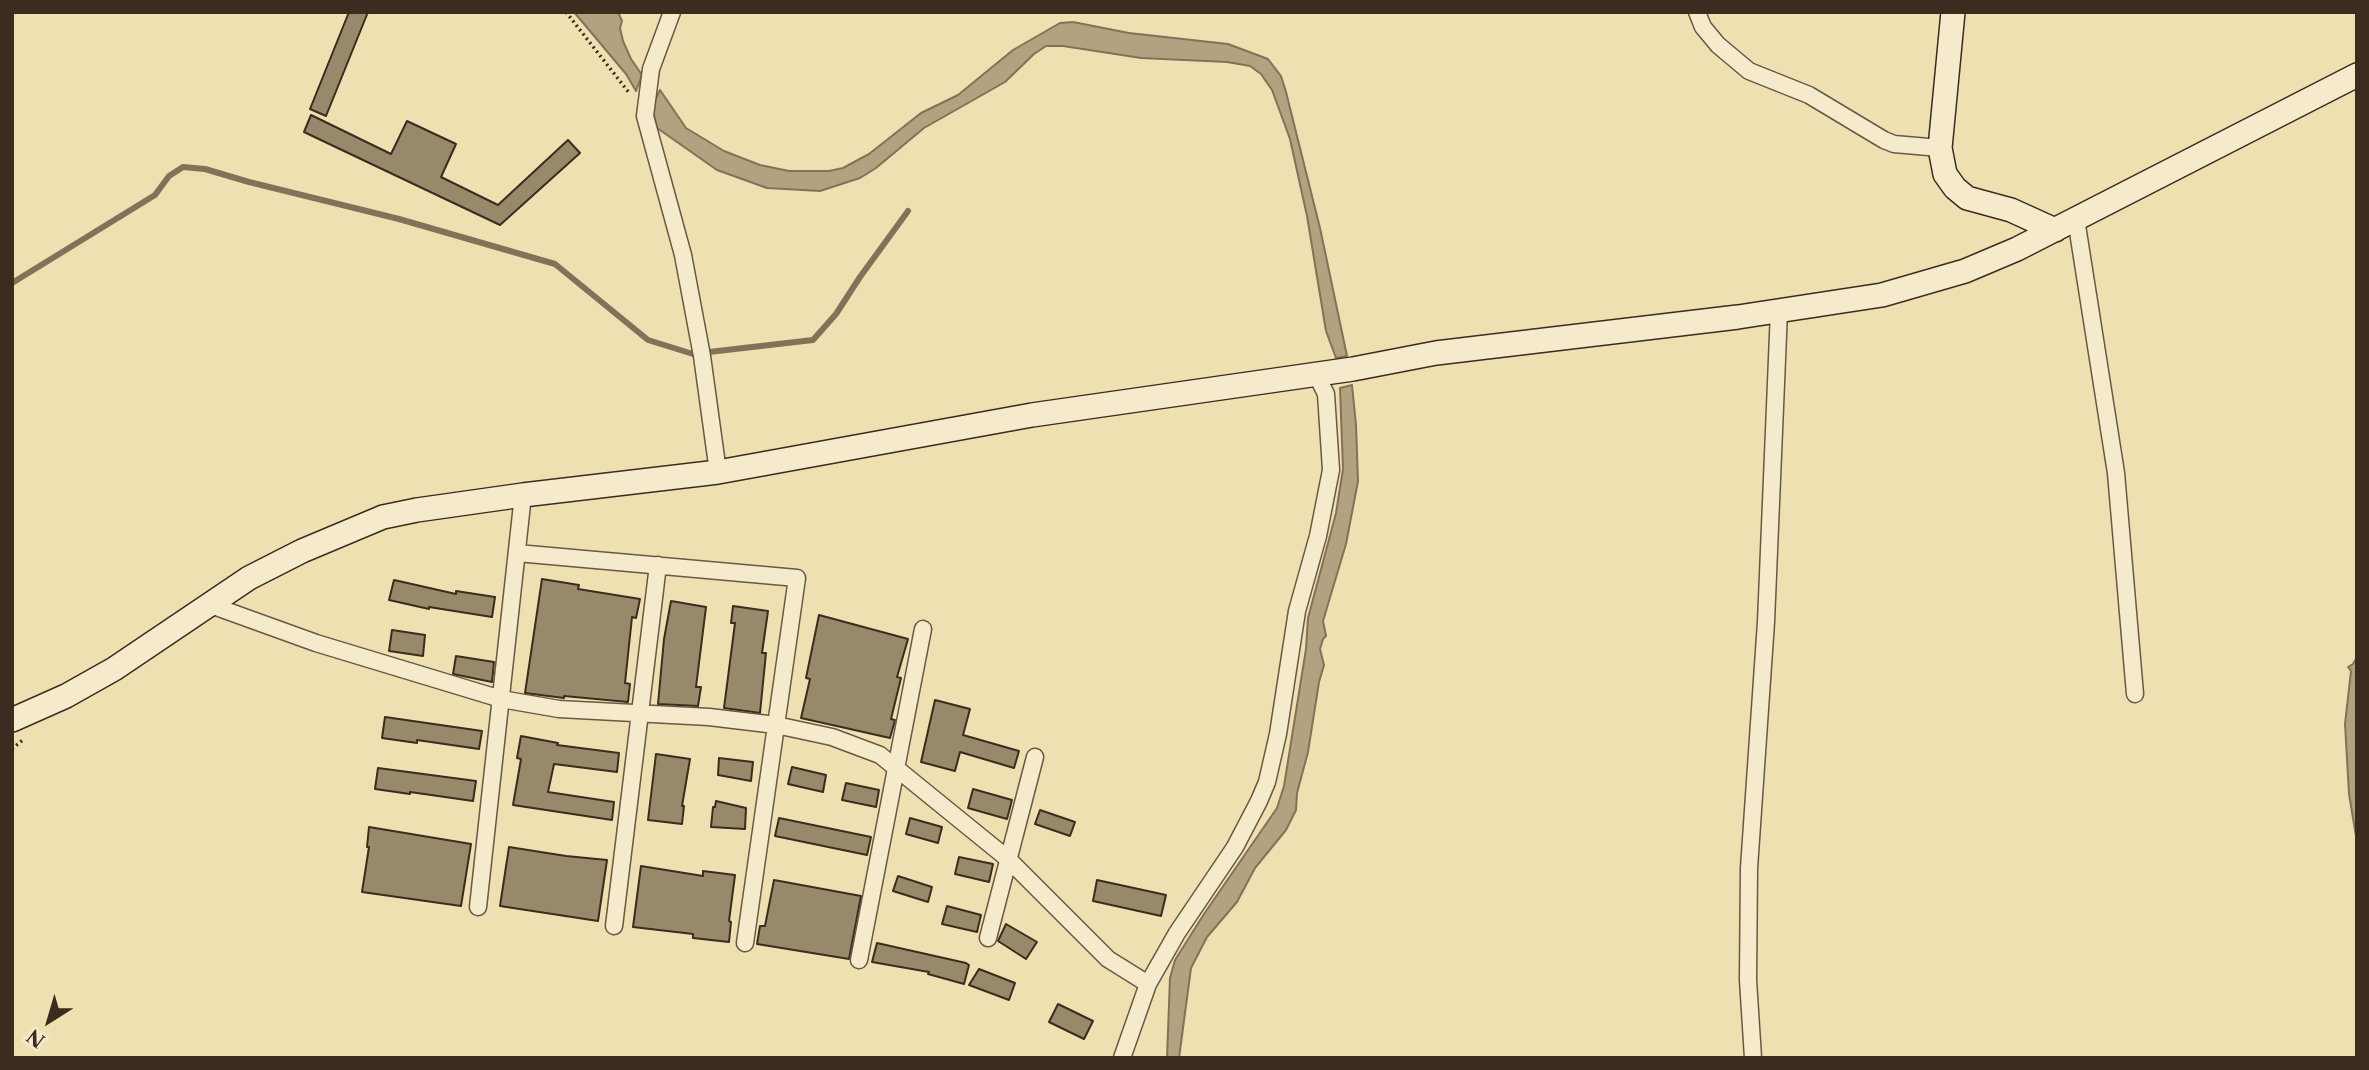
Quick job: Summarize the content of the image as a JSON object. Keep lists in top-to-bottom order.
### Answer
{
  "north": "bottom left"
}
